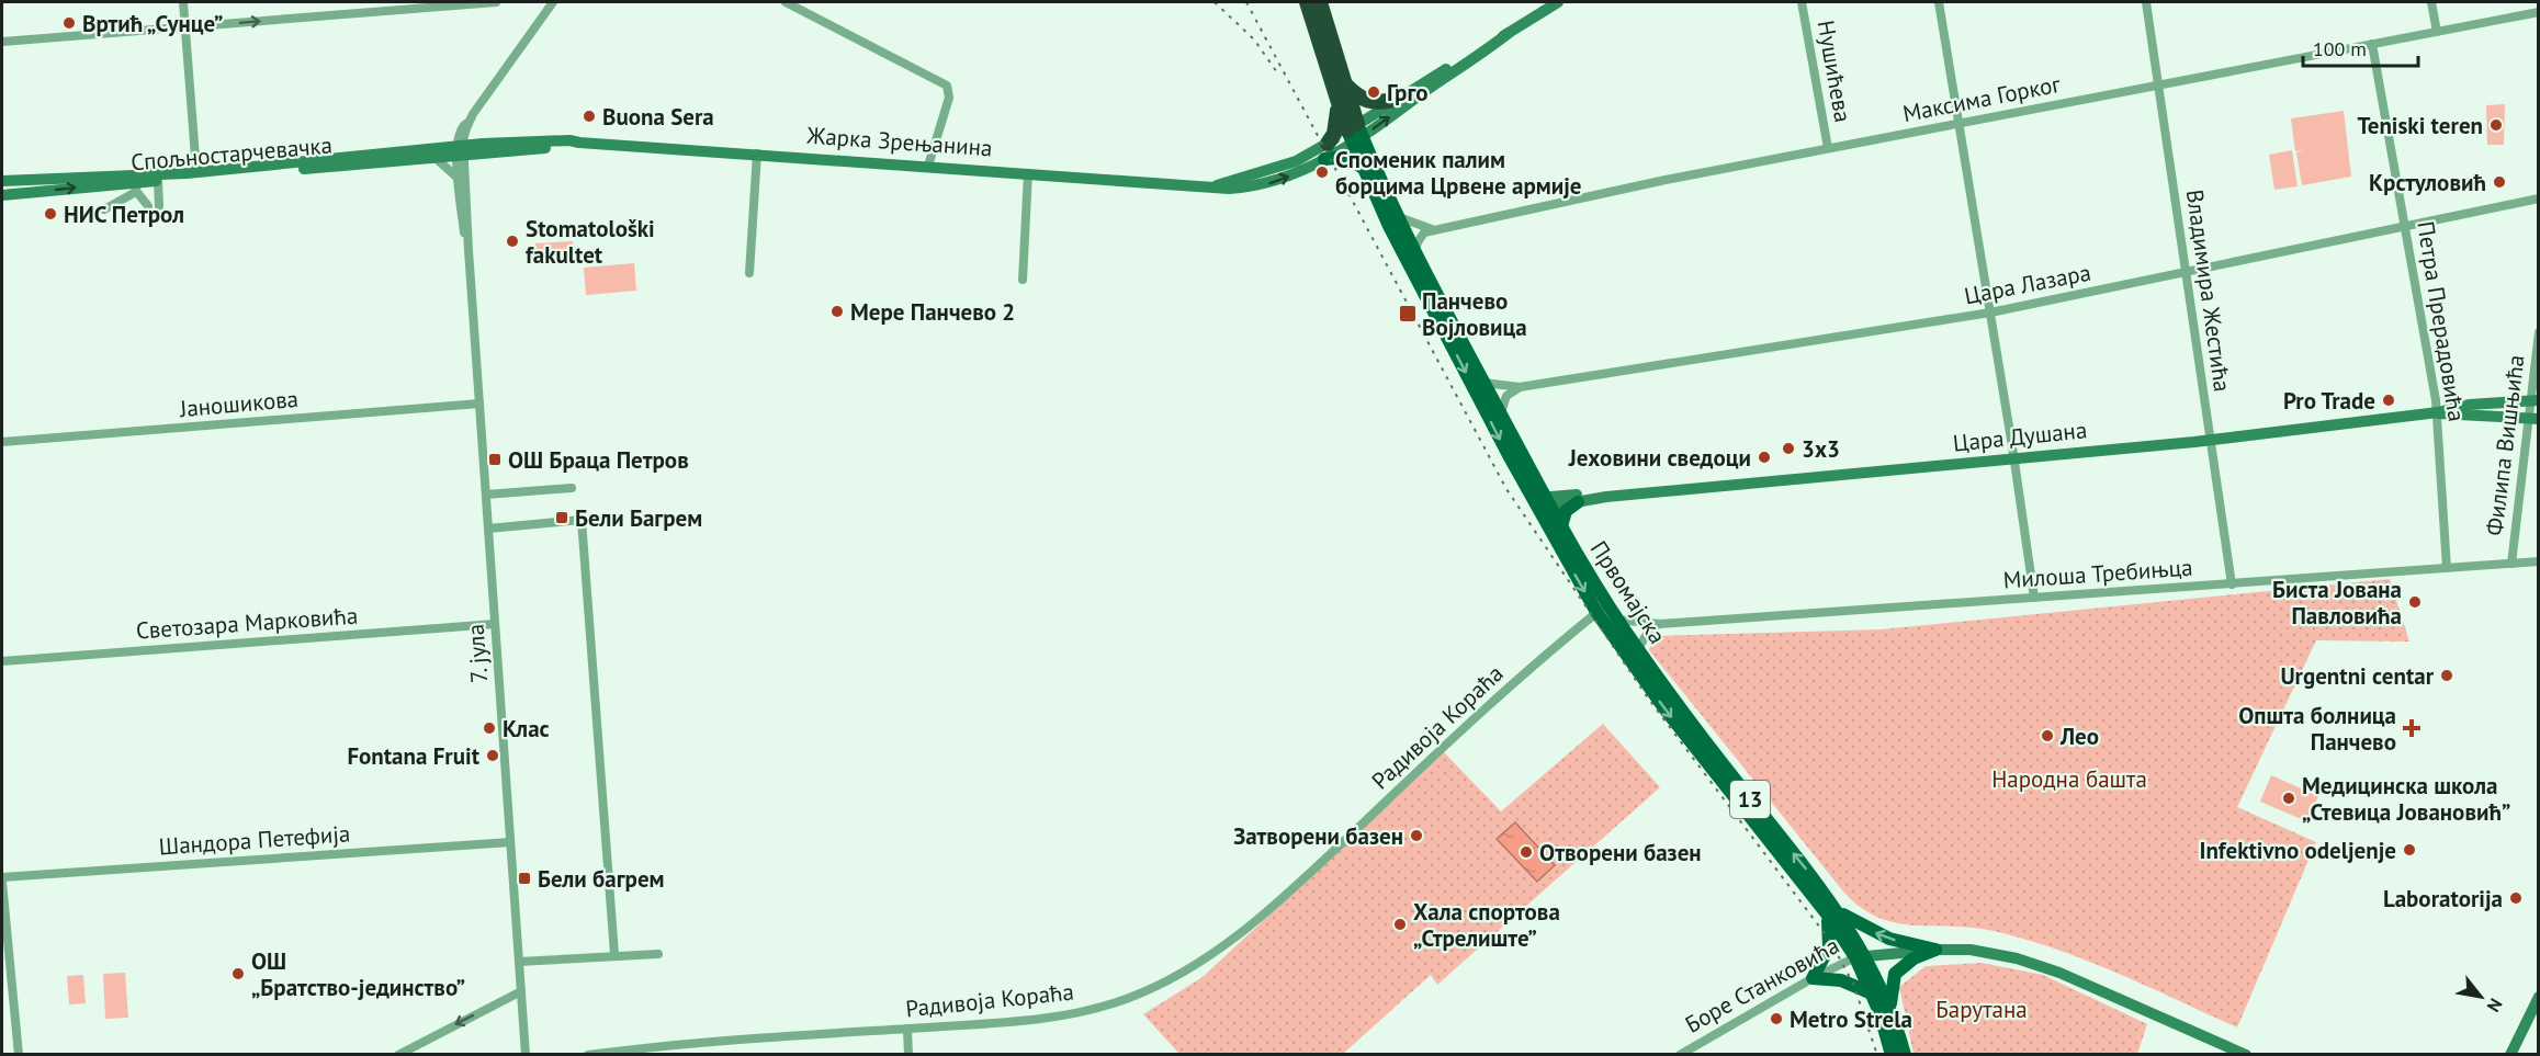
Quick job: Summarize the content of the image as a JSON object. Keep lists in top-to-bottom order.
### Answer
{
  "streets": {
    "highway": ["13"],
    "main road": ["Првомајска"],
    "street": [
      "Нушићева",
      "Максима Горког",
      "Жарка Зрењанина",
      "Спољностарчевачка",
      "Цара Лазара",
      "Владимира Жестића",
      "Петра Прерадовића",
      "Јаношикова",
      "Цара Душана",
      "Филипа Вишњића",
      "Милоша Требињца",
      "Светозара Марковића",
      "7. јула",
      "Радивоја Кораћа",
      "Шандора Петефија",
      "Боре Станковића"
    ]
  },
  "crossings": [
    ["Нушићева", "Максима Горког"],
    ["Максима Горког", "Владимира Жестића"],
    ["Максима Горког", "Петра Прерадовића"],
    ["Жарка Зрењанина", "Спољностарчевачка"],
    ["Жарка Зрењанина", "Првомајска"],
    ["Жарка Зрењанина", "7. јула"],
    ["Жарка Зрењанина", "13"],
    ["Спољностарчевачка", "7. јула"],
    ["Цара Лазара", "Владимира Жестића"],
    ["Цара Лазара", "Петра Прерадовића"],
    ["Цара Лазара", "Првомајска"],
    ["Владимира Жестића", "Цара Душана"],
    ["Владимира Жестића", "Милоша Требињца"],
    ["Петра Прерадовића", "Цара Душана"],
    ["Петра Прерадовића", "Милоша Требињца"],
    ["Јаношикова", "7. јула"],
    ["Цара Душана", "Филипа Вишњића"],
    ["Цара Душана", "Првомајска"],
    ["Филипа Вишњића", "Милоша Требињца"],
    ["Милоша Требињца", "Првомајска"],
    ["Првомајска", "Радивоја Кораћа"],
    ["Првомајска", "13"],
    ["Првомајска", "Боре Станковића"],
    ["Светозара Марковића", "7. јула"],
    ["7. јула", "Шандора Петефија"]
  ],
  "parks": ["Народна башта", "Барутана"],
  "places": {
    "other": [
      "Вртић „Сунце”",
      "Грго",
      "Buona Sera",
      "Teniski teren",
      "Споменик палим борцима Црвене армије",
      "Крстуловић",
      "НИС Петрол",
      "Stomatološki fakultet",
      "Мере Панчево 2",
      "Pro Trade",
      "3x3",
      "Јеховини сведоци",
      "Биста Јована Павловића",
      "Urgentni centar",
      "Клас",
      "Лео",
      "Fontana Fruit",
      "Медицинска школа „Стевица Јовановић”",
      "Затворени базен",
      "Infektivno odeljenje",
      "Отворени базен",
      "Laboratorija",
      "Хала спортова „Стрелиште”",
      "ОШ „Братство-јединство”",
      "Metro Strela"
    ],
    "transit": [
      "Панчево Војловица",
      "ОШ Браца Петров",
      "Бели Багрем",
      "Бели багрем"
    ],
    "health": ["Општа болница Панчево"]
  },
  "scale_bar": "100 m",
  "north": "bottom right"
}
